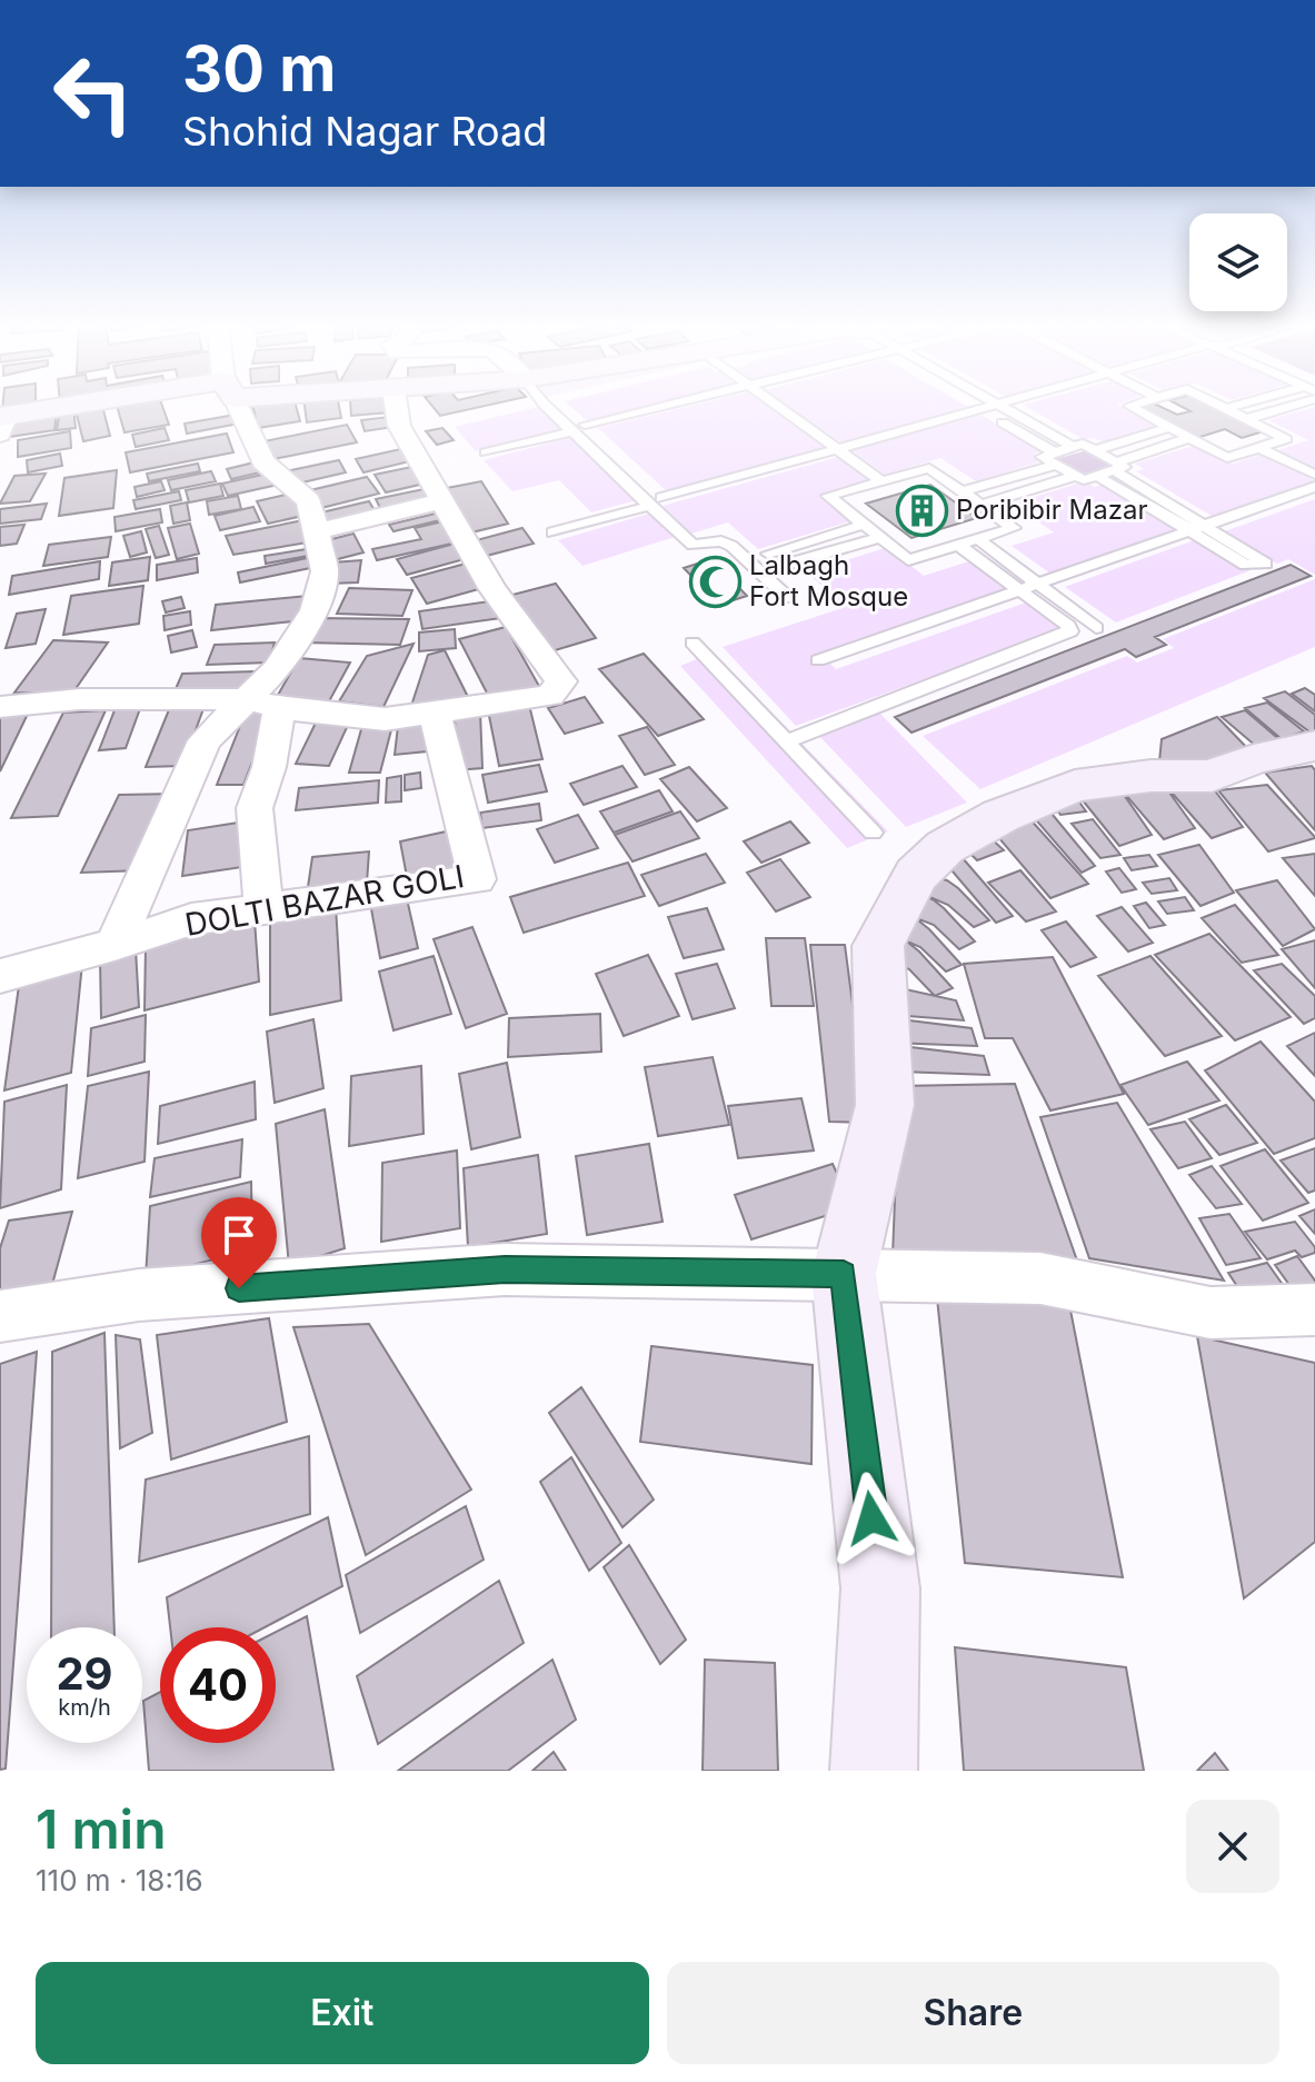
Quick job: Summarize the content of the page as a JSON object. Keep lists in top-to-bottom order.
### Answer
{
  "streets": {
    "street": ["DOLTI BAZAR GOLI"]
  },
  "places": {
    "building": ["Poribibir Mazar"],
    "mosque": ["Lalbagh Fort Mosque"]
  },
  "page": {
    "turn": ["30 m", "Shohid Nagar Road"],
    "speed": "29 km/h",
    "limit": "40",
    "heading": ["1 min", "110 m · 18:16"],
    "buttons": ["Exit", "Share"]
  }
}
